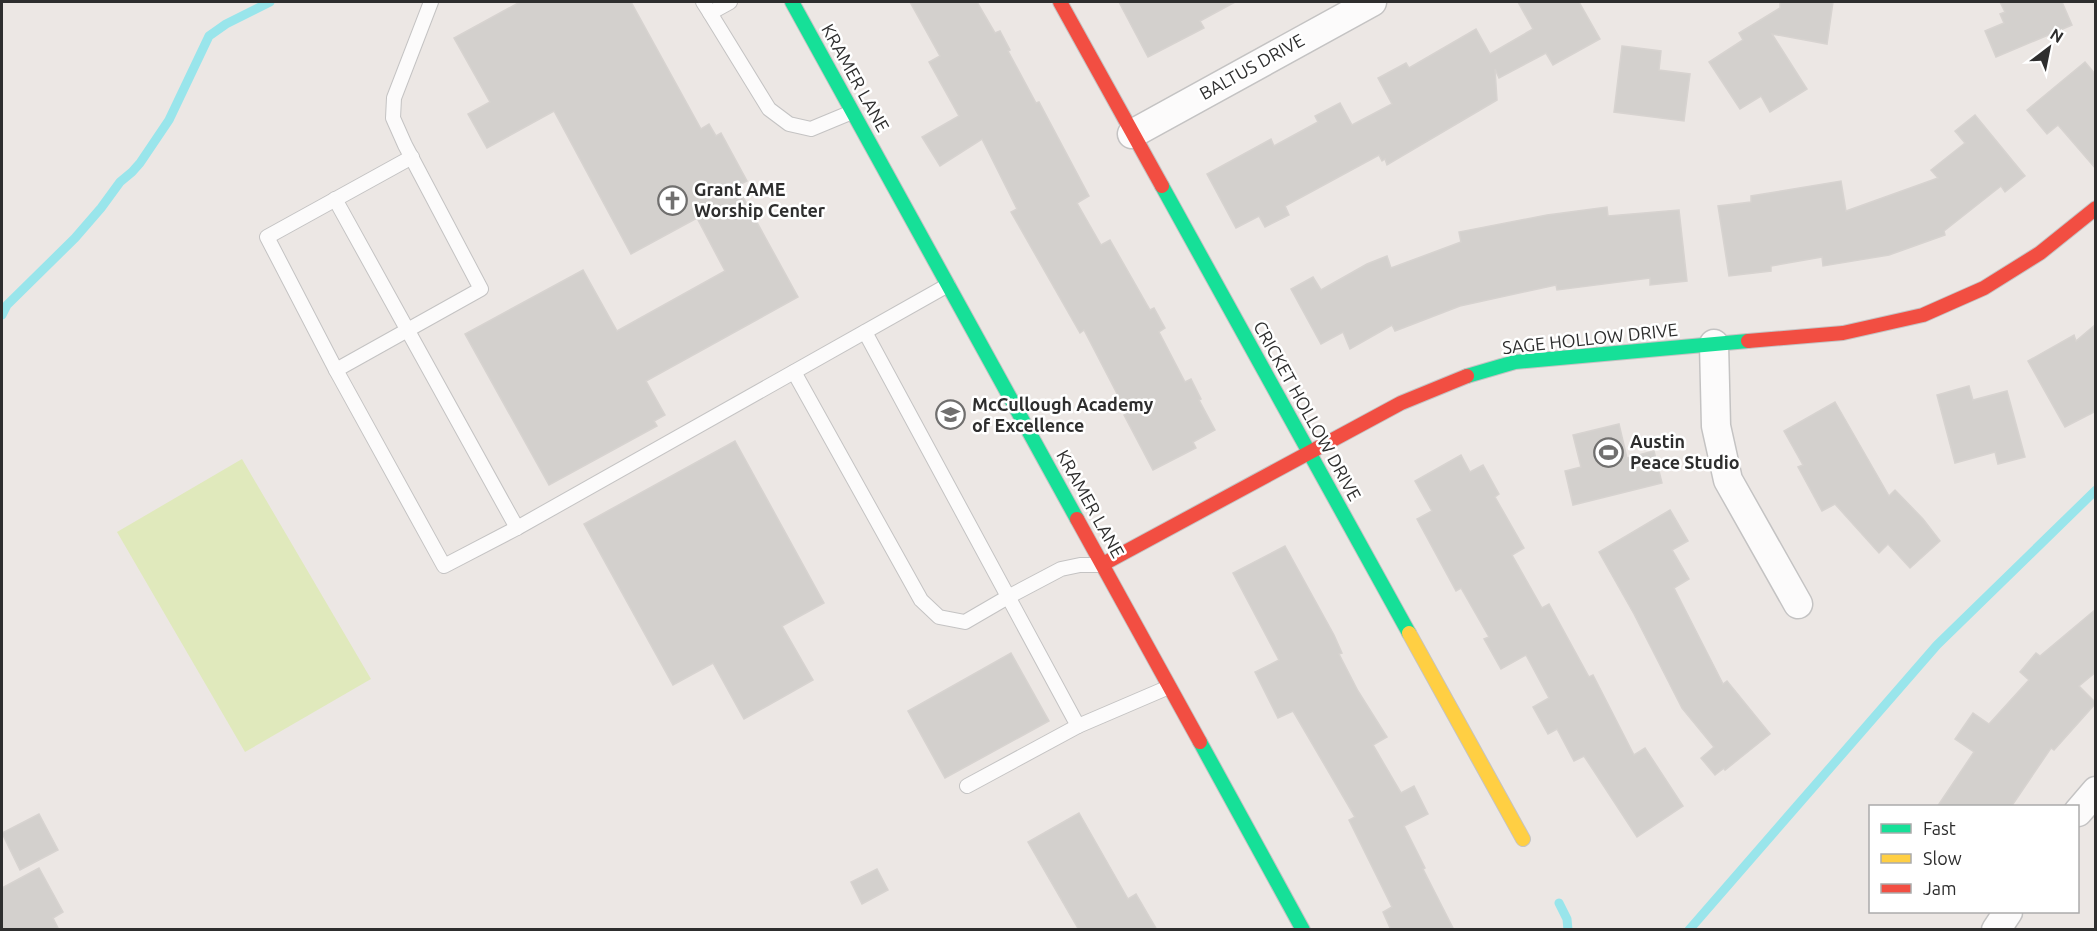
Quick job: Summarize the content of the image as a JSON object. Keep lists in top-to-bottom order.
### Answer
{
  "streets": {
    "street": [
      "BALTUS DRIVE",
      "KRAMER LANE",
      "SAGE HOLLOW DRIVE",
      "CRICKET HOLLOW DRIVE"
    ]
  },
  "crossings": [
    ["BALTUS DRIVE", "CRICKET HOLLOW DRIVE"],
    ["KRAMER LANE", "SAGE HOLLOW DRIVE"],
    ["SAGE HOLLOW DRIVE", "CRICKET HOLLOW DRIVE"]
  ],
  "places": {
    "church": ["Grant AME Worship Center"],
    "school or university": ["McCullough Academy of Excellence"],
    "sports": ["Austin Peace Studio"]
  },
  "legend": ["Fast", "Slow", "Jam"],
  "north": "top right"
}
